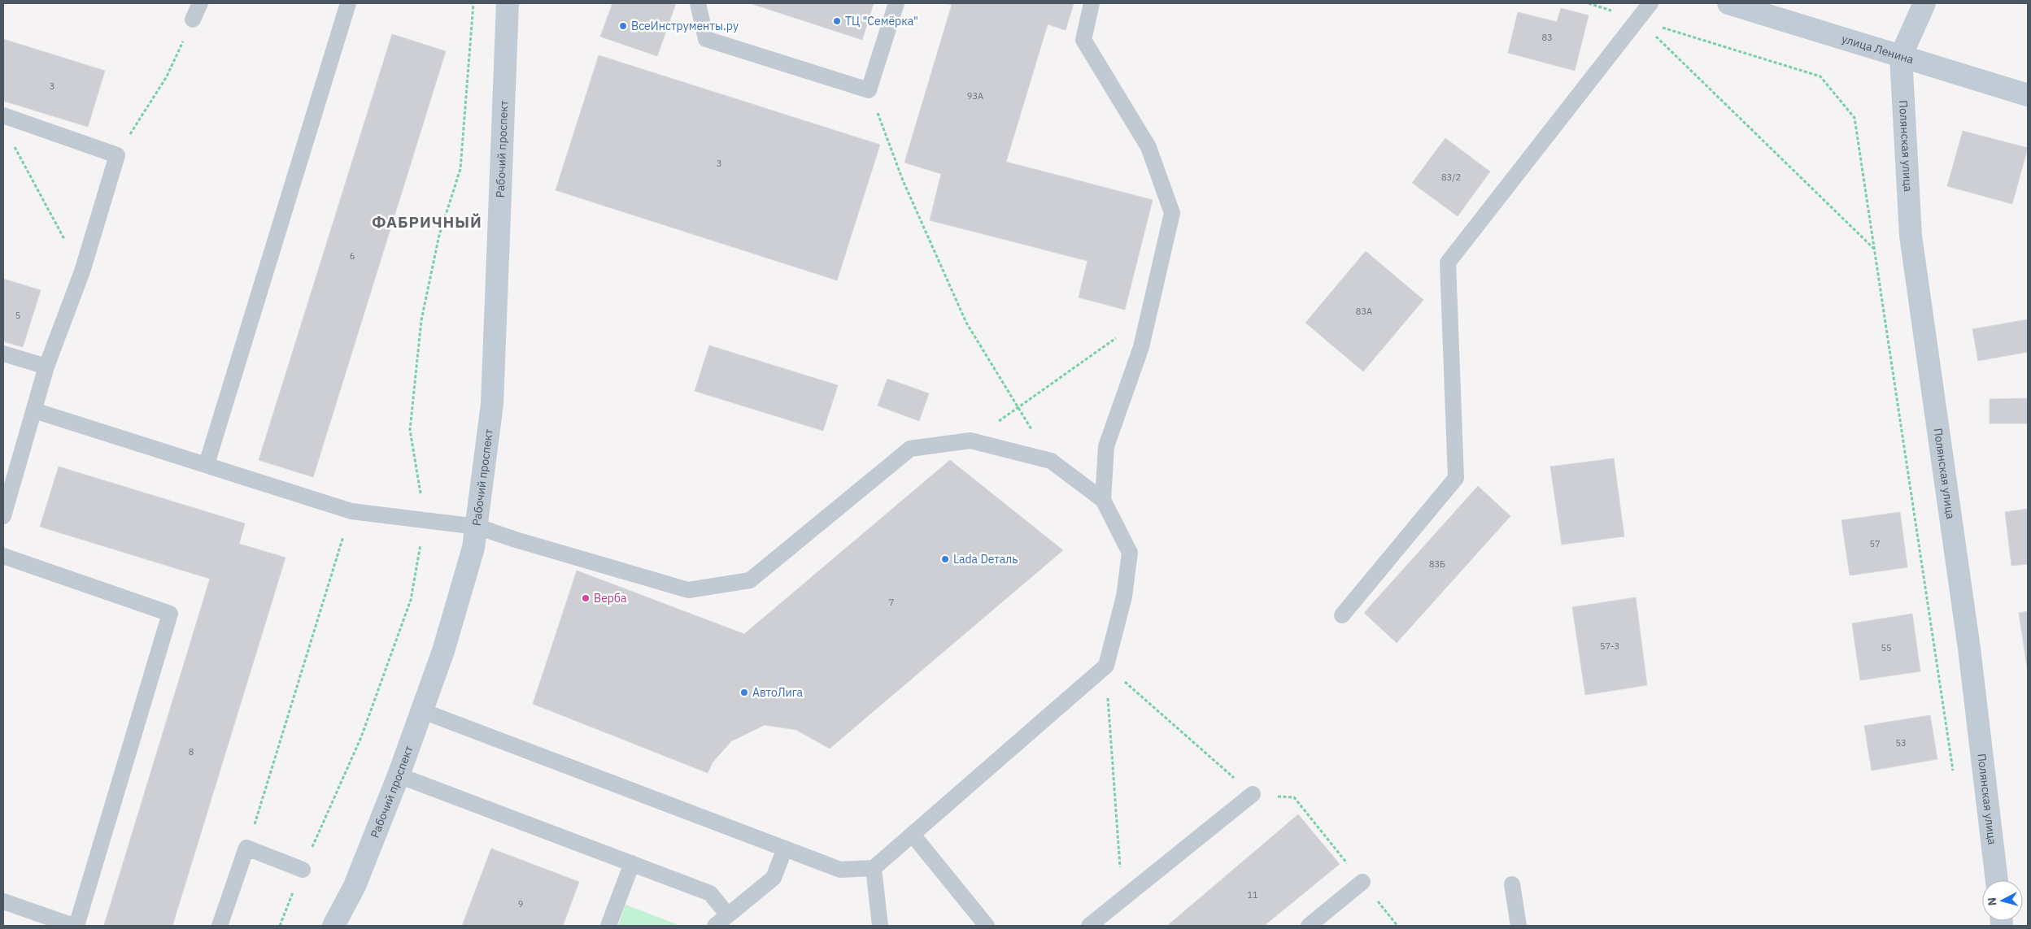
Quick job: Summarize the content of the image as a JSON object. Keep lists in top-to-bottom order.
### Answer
{
  "streets": {
    "street": ["улица Ленина", "Полянская улица", "Рабочий проспект"]
  },
  "crossings": [
    ["улица Ленина", "Полянская улица"]
  ],
  "districts": ["ФАБРИЧНЫЙ"],
  "places": [
    "ТЦ \"Семёрка\"",
    "ВсеИнструменты.ру",
    "Lada Dеталь",
    "Верба",
    "АвтоЛига"
  ],
  "house_numbers": [
    "83",
    "3",
    "93А",
    "3",
    "83/2",
    "6",
    "83А",
    "5",
    "57",
    "83Б",
    "7",
    "57-3",
    "55",
    "53",
    "8",
    "11",
    "9"
  ],
  "north": "left"
}
